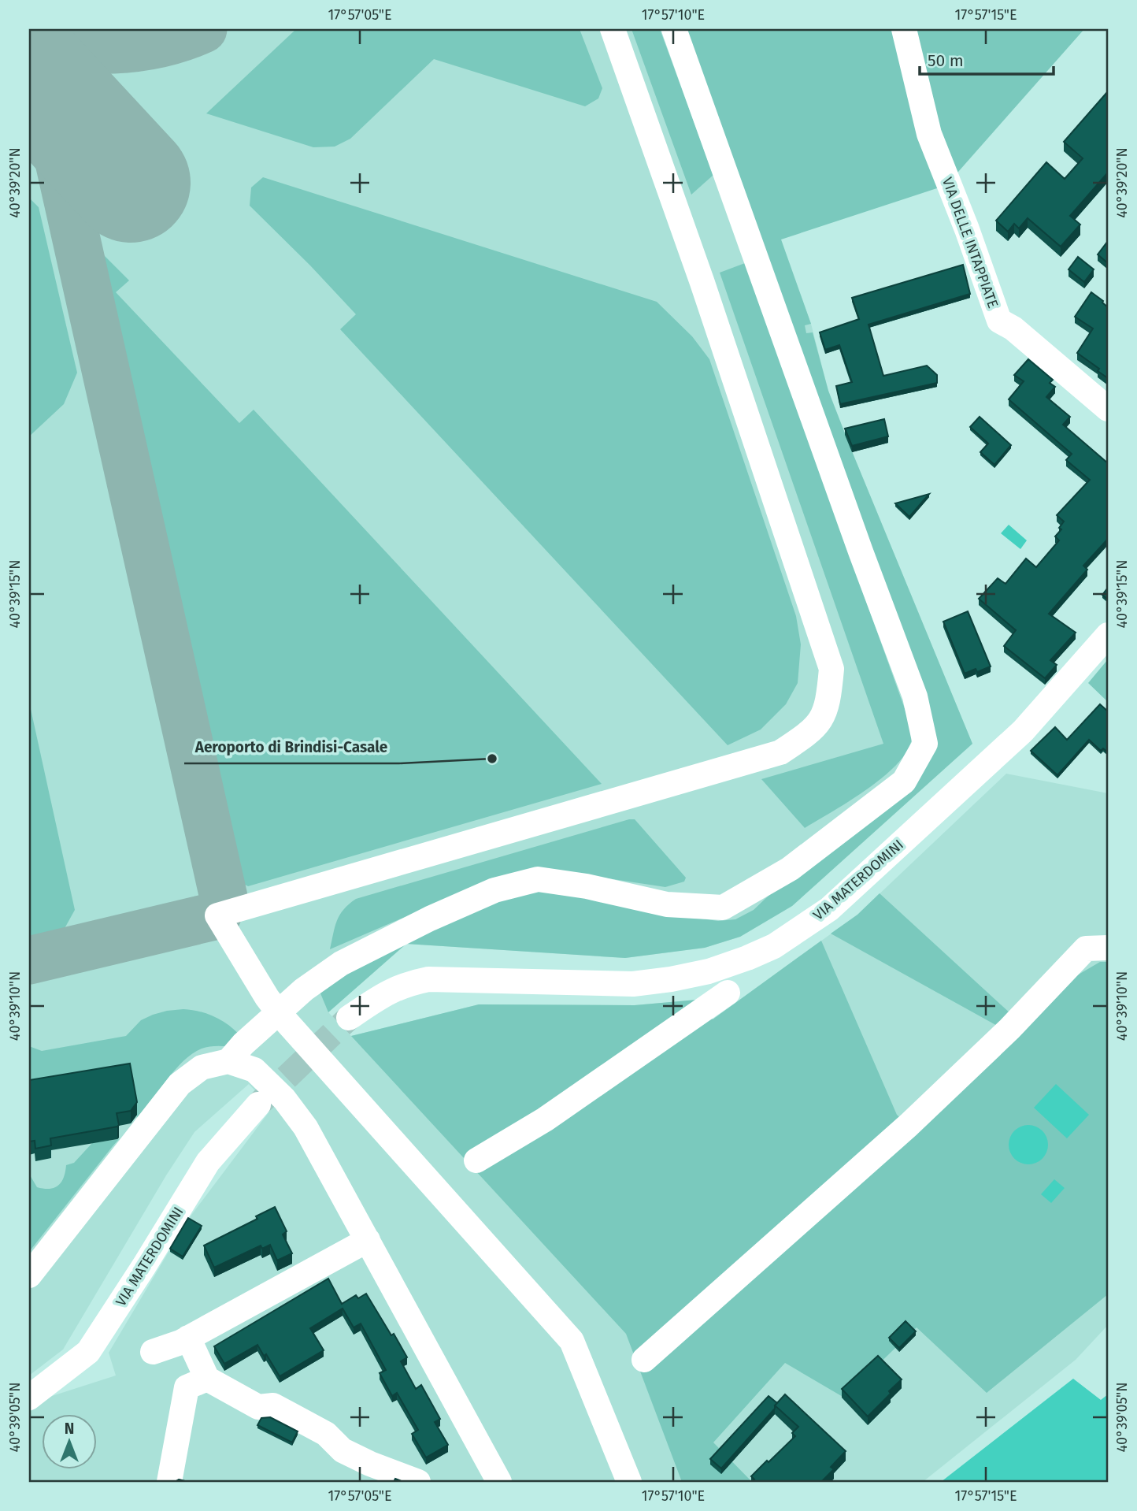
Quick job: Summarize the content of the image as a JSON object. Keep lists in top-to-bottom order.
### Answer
{
  "streets": {
    "street": ["VIA DELLE INTAPPIATE", "VIA MATERDOMINI"]
  },
  "places": ["Aeroporto di Brindisi-Casale"],
  "scale_bar": "50 m",
  "north": "top",
  "coordinates": [
    "17°57'05\"E",
    "17°57'10\"E",
    "17°57'15\"E",
    "40°39'20\"N",
    "40°39'15\"N",
    "40°39'10\"N",
    "40°39'05\"N"
  ]
}
